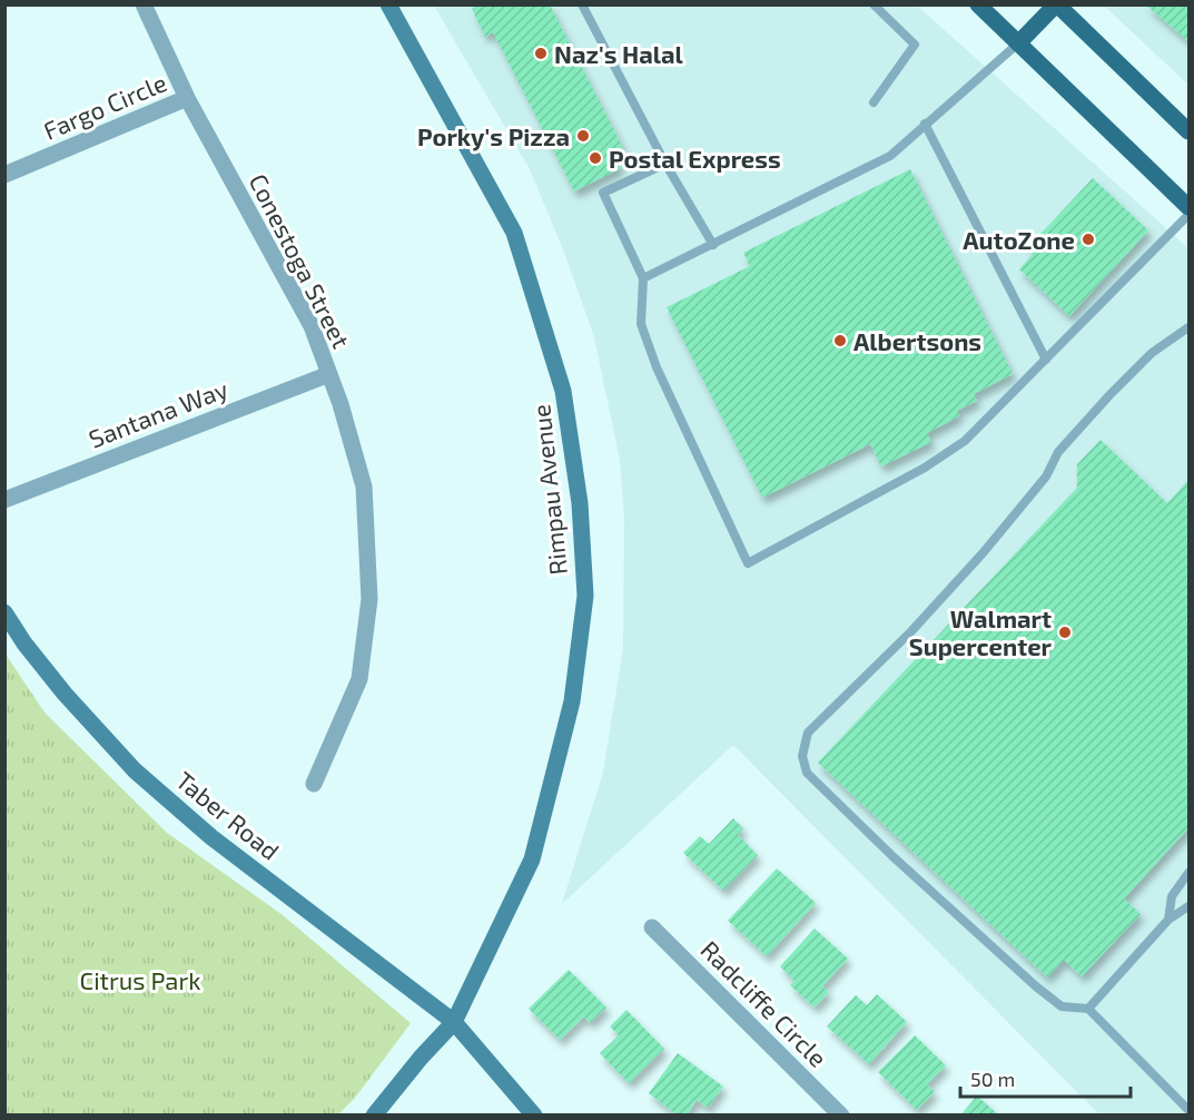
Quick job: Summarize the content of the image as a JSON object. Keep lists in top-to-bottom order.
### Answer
{
  "streets": {
    "main road": ["Rimpau Avenue", "Taber Road"],
    "street": [
      "Fargo Circle",
      "Conestoga Street",
      "Santana Way",
      "Radcliffe Circle"
    ]
  },
  "crossings": [
    ["Fargo Circle", "Conestoga Street"],
    ["Conestoga Street", "Santana Way"],
    ["Rimpau Avenue", "Taber Road"]
  ],
  "parks": ["Citrus Park"],
  "places": [
    "Naz's Halal",
    "Porky's Pizza",
    "Postal Express",
    "AutoZone",
    "Albertsons",
    "Walmart Supercenter"
  ],
  "scale_bar": "50 m"
}
